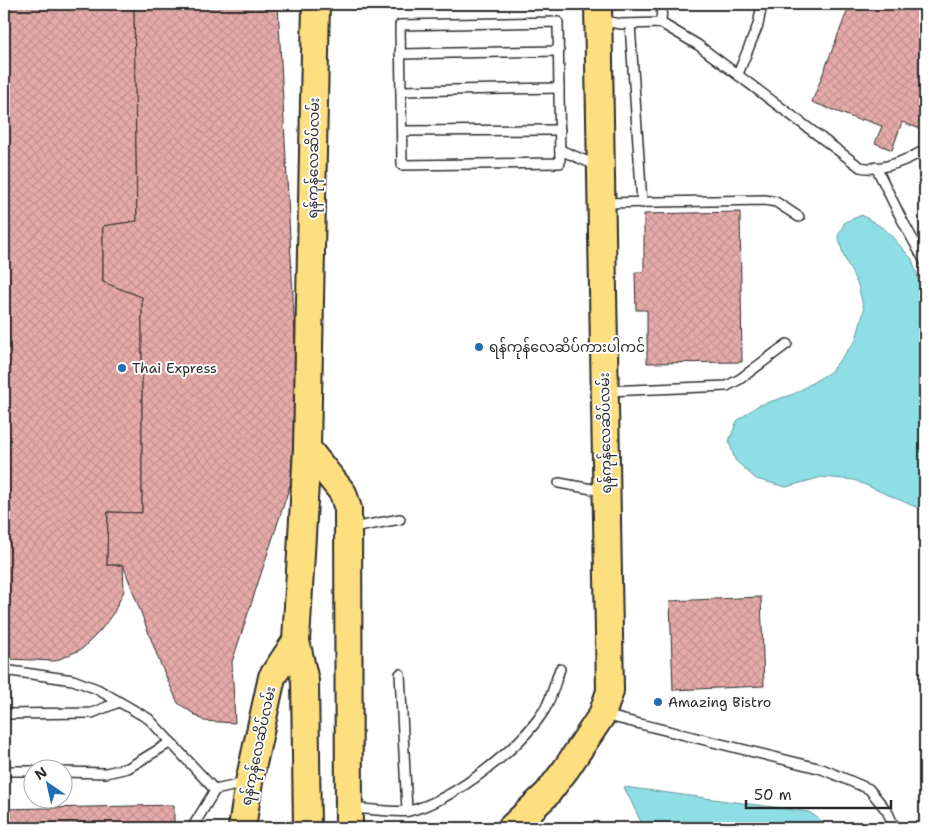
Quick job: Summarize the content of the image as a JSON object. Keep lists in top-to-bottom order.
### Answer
{
  "streets": {
    "main road": ["ရန်ကုန်လေဆိပ်လမ်း"]
  },
  "places": ["ရန်ကုန်လေဆိပ်ကားပါကင်", "Thai Express", "Amazing Bistro"],
  "scale_bar": "50 m",
  "north": "top left"
}
